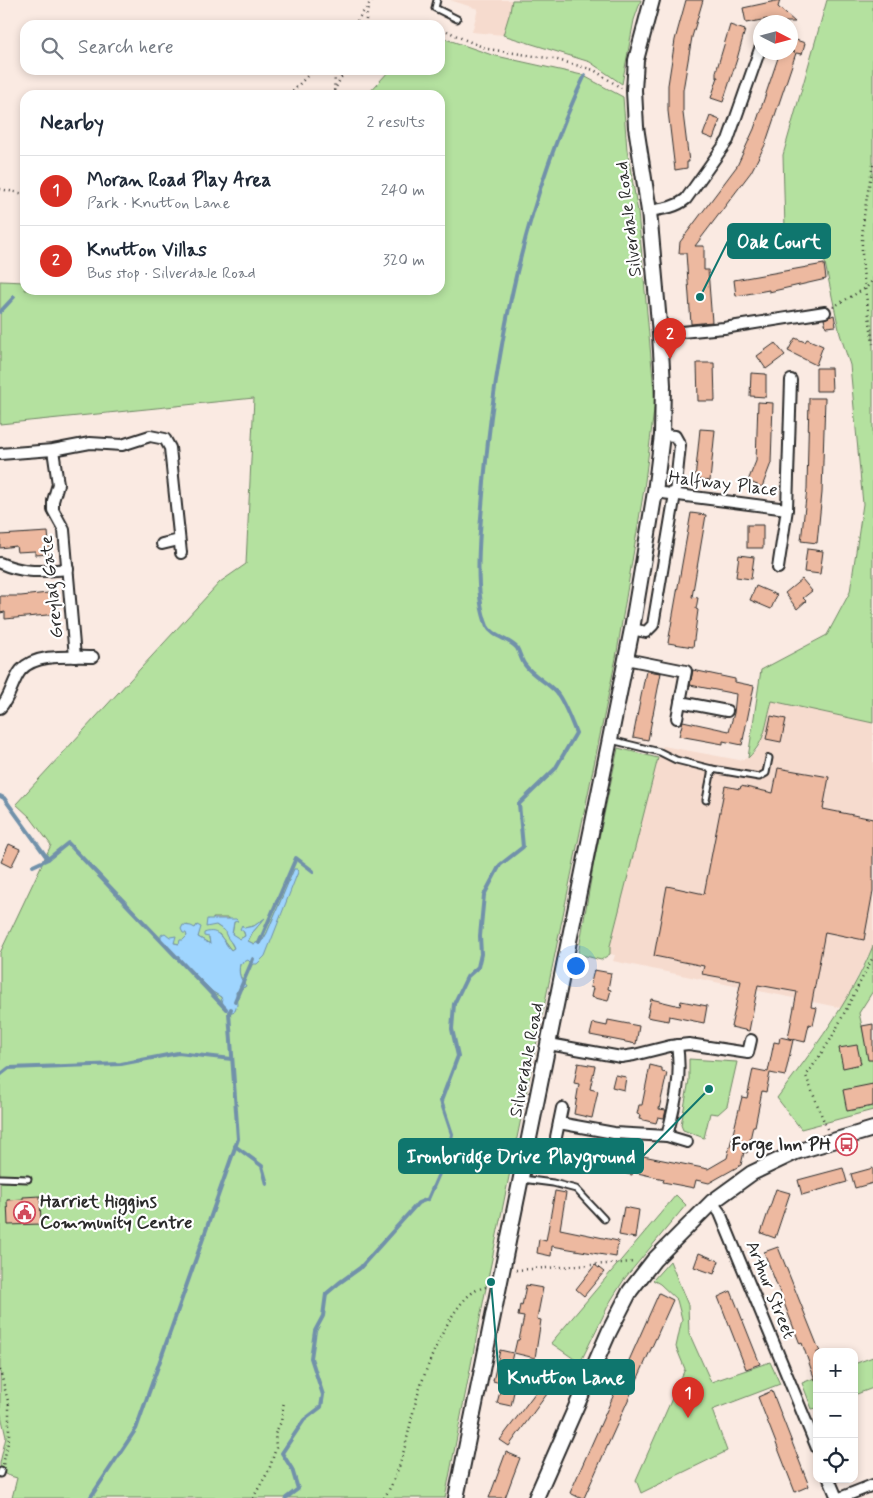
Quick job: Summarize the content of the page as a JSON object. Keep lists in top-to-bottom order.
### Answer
{
  "streets": {
    "main road": ["Silverdale Road"],
    "street": ["Halfway Place", "Greylag Gate", "Arthur Street"]
  },
  "crossings": [
    ["Silverdale Road", "Halfway Place"]
  ],
  "places": {
    "other": ["Oak Court", "Ironbridge Drive Playground", "Knutton Lane"],
    "bus stop": ["Forge Inn PH"],
    "public building": ["Harriet Higgins Community Centre"]
  },
  "north": "right",
  "page": {
    "search": "Search here",
    "heading": ["Nearby", "2 results"],
    "list": [
      {
        "mark": "1",
        "name": "Moran Road Play Area",
        "note": "Park · Knutton Lane",
        "value": "240 m"
      },
      {
        "mark": "2",
        "name": "Knutton Villas",
        "note": "Bus stop · Silverdale Road",
        "value": "320 m"
      }
    ],
    "pins": ["2", "1"],
    "map_buttons": ["+", "−"]
  }
}
